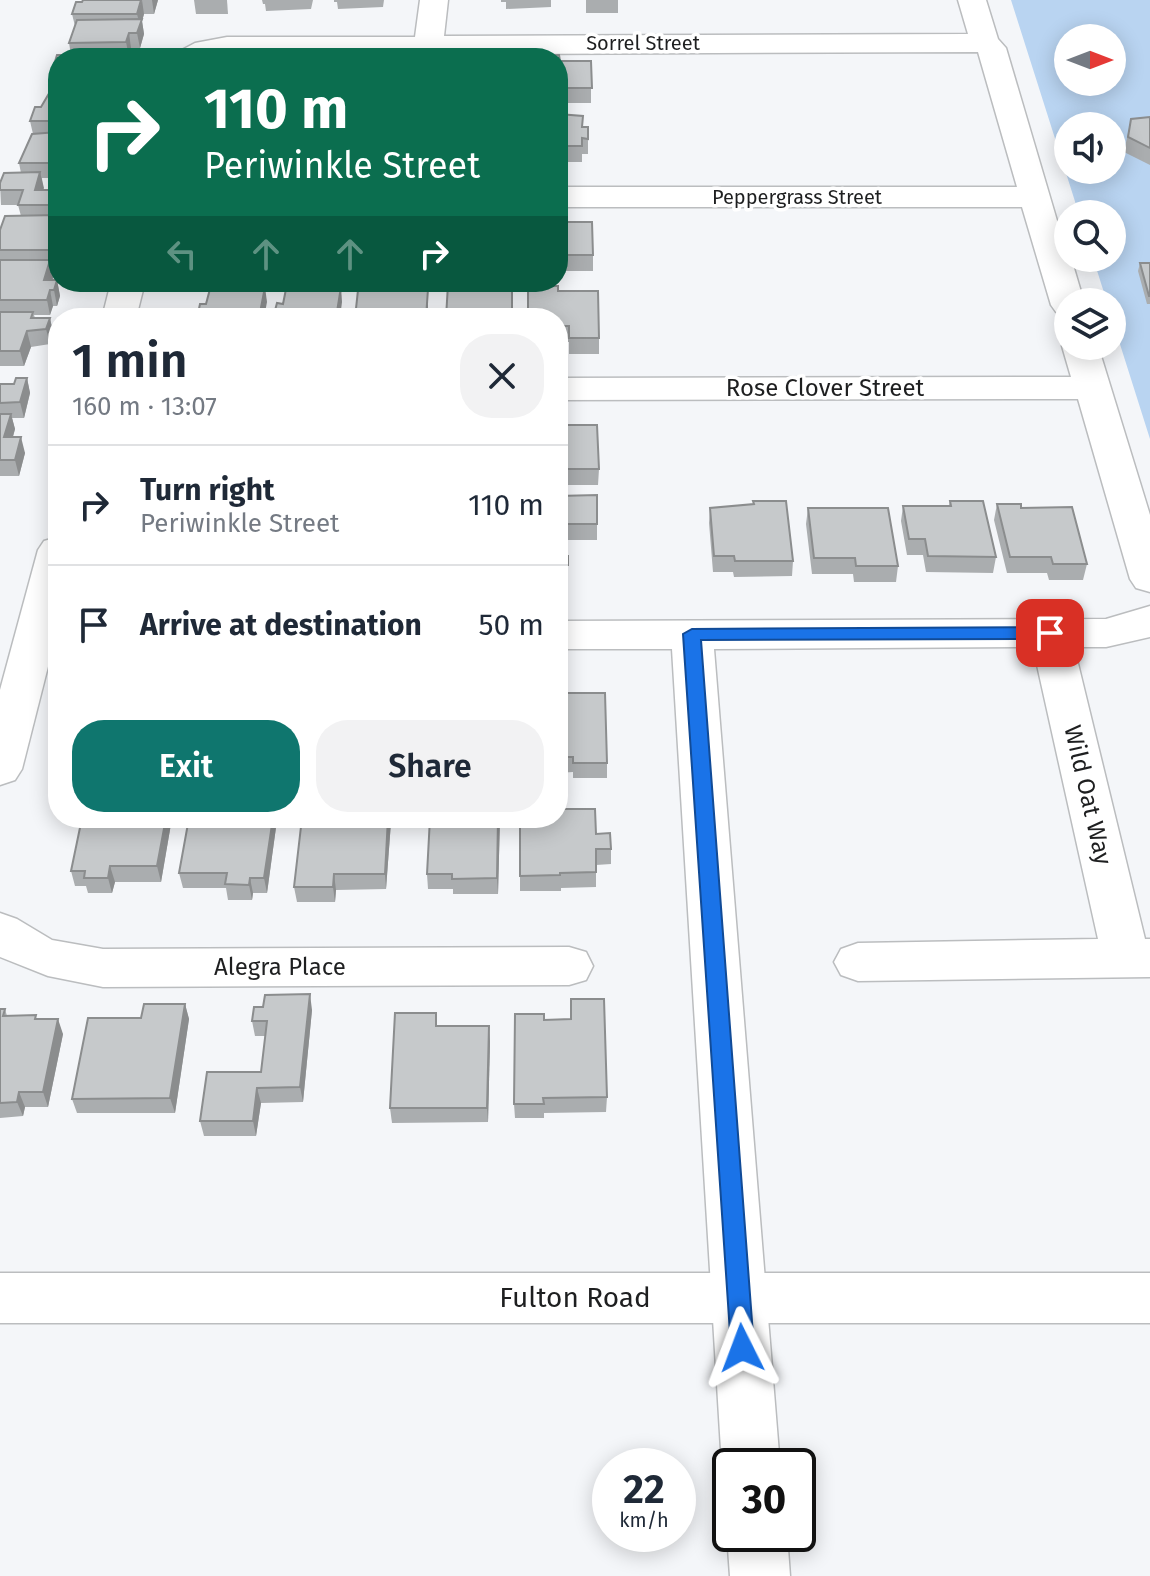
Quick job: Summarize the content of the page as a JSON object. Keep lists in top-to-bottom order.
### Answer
{
  "streets": {
    "street": [
      "Sorrel Street",
      "Peppergrass Street",
      "Rose Clover Street",
      "Wild Oat Way",
      "Alegra Place",
      "Fulton Road"
    ]
  },
  "north": "right",
  "page": {
    "turn": ["110 m", "Periwinkle Street"],
    "heading": ["1 min", "160 m · 13:07"],
    "list": [
      {
        "name": "Turn right",
        "note": "Periwinkle Street",
        "value": "110 m"
      },
      {
        "name": "Arrive at destination",
        "value": "50 m"
      }
    ],
    "buttons": ["Exit", "Share"],
    "speed": "22 km/h",
    "limit": "30"
  }
}
